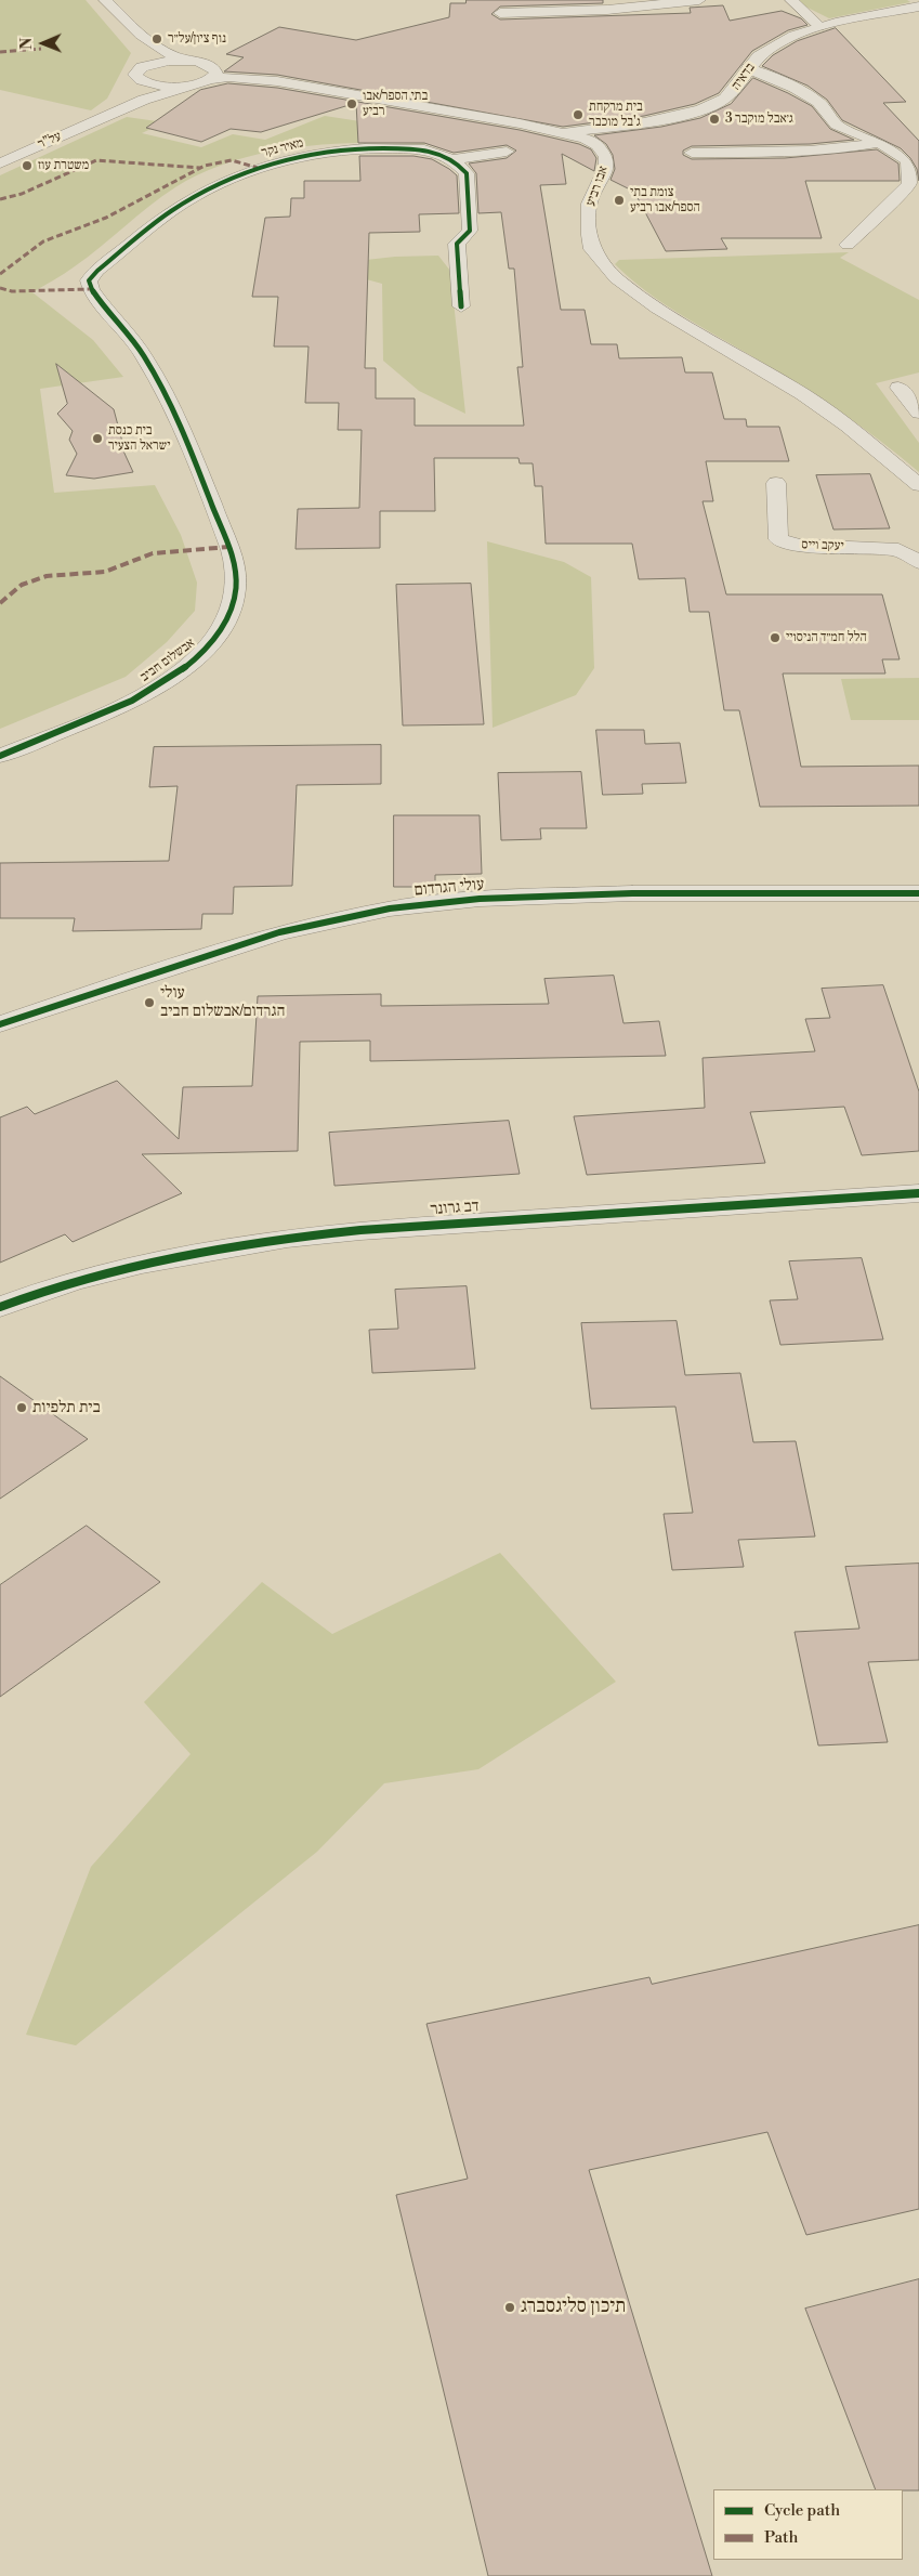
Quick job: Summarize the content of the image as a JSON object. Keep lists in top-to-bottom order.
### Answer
{
  "streets": {
    "street": [
      "בדאיה",
      "על\"ר",
      "מאיר נקר",
      "אבו רביע",
      "יעקב וייס",
      "אבשלום חביב",
      "עולי הגרדום",
      "דב גרונר"
    ]
  },
  "crossings": [
    ["בדאיה", "אבו רביע"],
    ["על\"ר", "אבו רביע"],
    ["מאיר נקר", "אבשלום חביב"]
  ],
  "places": [
    "נוף ציון/על״ר",
    "בתי הספר/אבו רביע",
    "בית מרקחת ג'בל מוכבר",
    "ג׳אבל מוקבר 3",
    "משטרת עוז",
    "צומת בתי הספר/אבו רביע",
    "בית כנסת ישראל הצעיר",
    "הלל חמ״ד הניסויי",
    "עולי הגרדום/אבשלום חביב",
    "בית תלפיות",
    "תיכון סליגסברג"
  ],
  "legend": ["Cycle path", "Path"],
  "north": "left"
}
